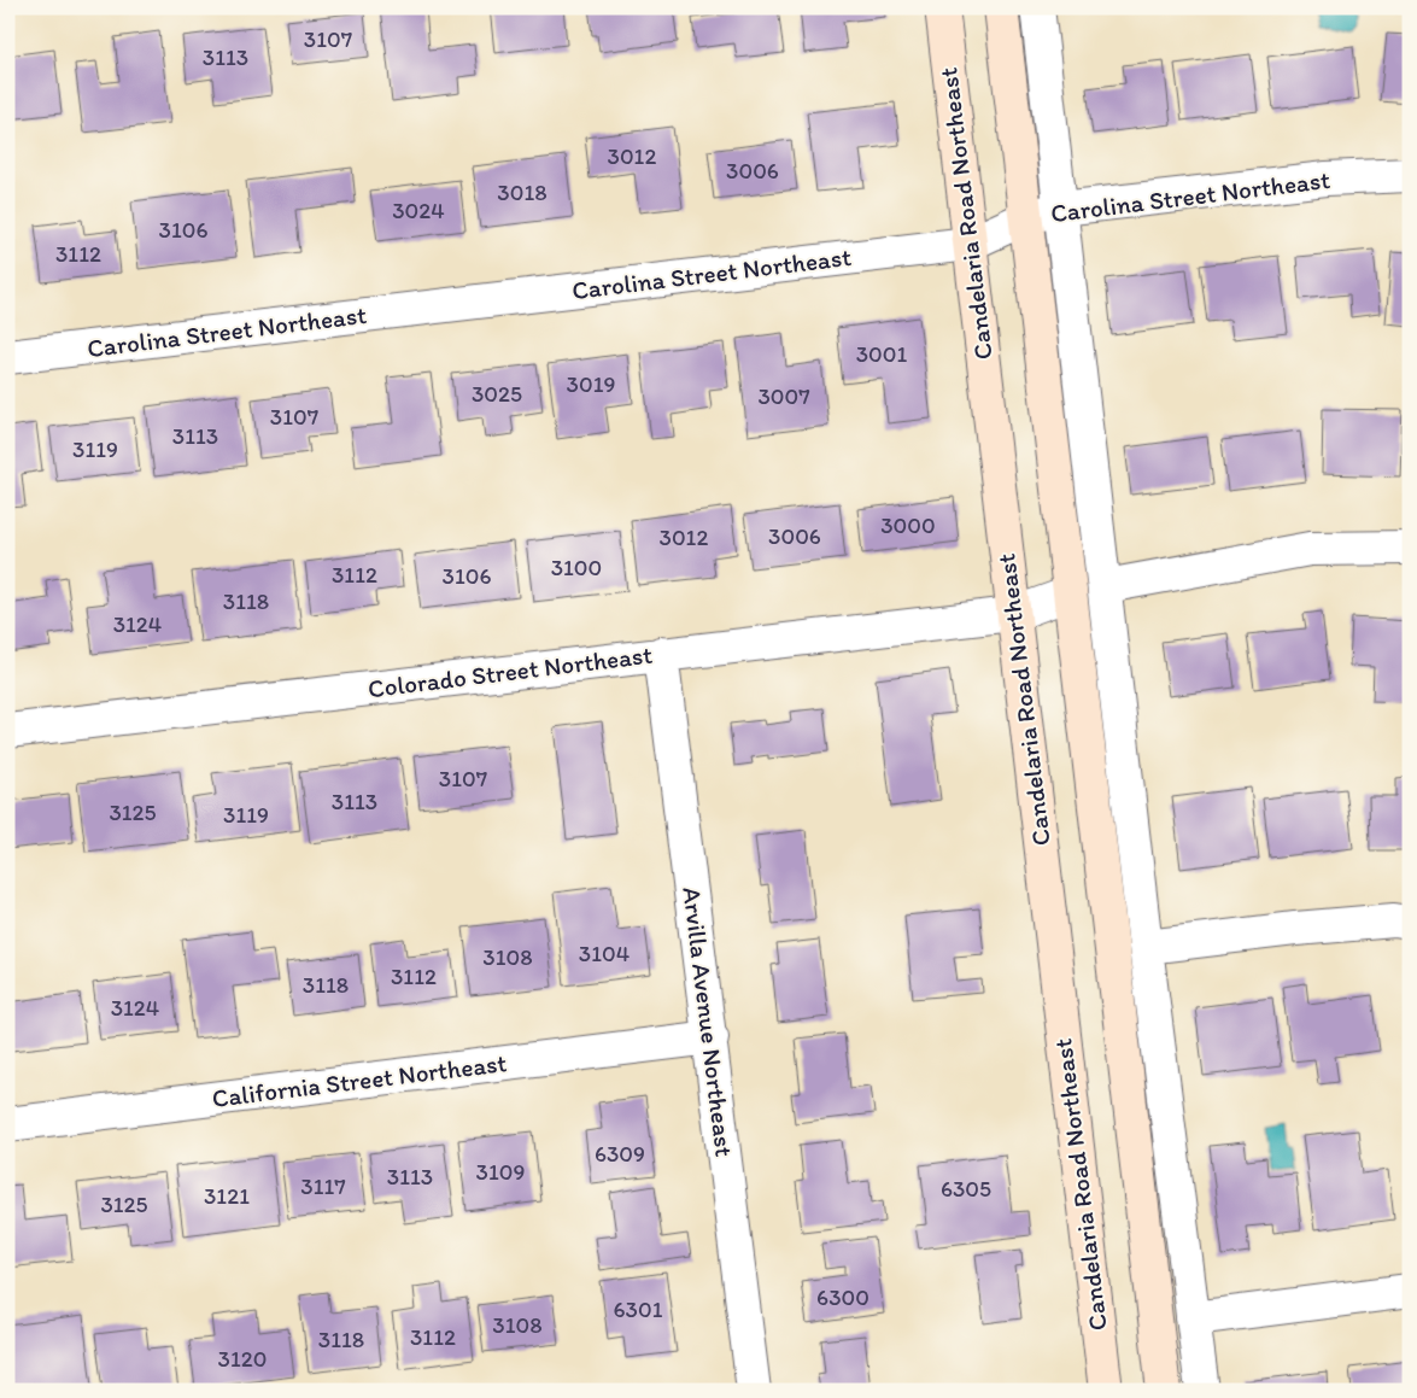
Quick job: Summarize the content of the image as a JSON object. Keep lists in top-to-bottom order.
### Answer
{
  "streets": {
    "main road": ["Candelaria Road Northeast"],
    "street": [
      "Carolina Street Northeast",
      "Colorado Street Northeast",
      "Arvilla Avenue Northeast",
      "California Street Northeast"
    ]
  },
  "crossings": [
    ["Carolina Street Northeast", "Candelaria Road Northeast"],
    ["Candelaria Road Northeast", "Colorado Street Northeast"],
    ["Colorado Street Northeast", "Arvilla Avenue Northeast"],
    ["Arvilla Avenue Northeast", "California Street Northeast"]
  ],
  "house_numbers": [
    "3107",
    "3113",
    "3012",
    "3006",
    "3018",
    "3024",
    "3106",
    "3112",
    "3001",
    "3019",
    "3025",
    "3007",
    "3107",
    "3113",
    "3119",
    "3000",
    "3006",
    "3012",
    "3100",
    "3112",
    "3106",
    "3118",
    "3124",
    "3107",
    "3113",
    "3125",
    "3119",
    "3104",
    "3108",
    "3112",
    "3118",
    "3124",
    "6309",
    "3109",
    "3113",
    "3117",
    "6305",
    "3121",
    "3125",
    "6300",
    "6301",
    "3108",
    "3112",
    "3118",
    "3120"
  ]
}
